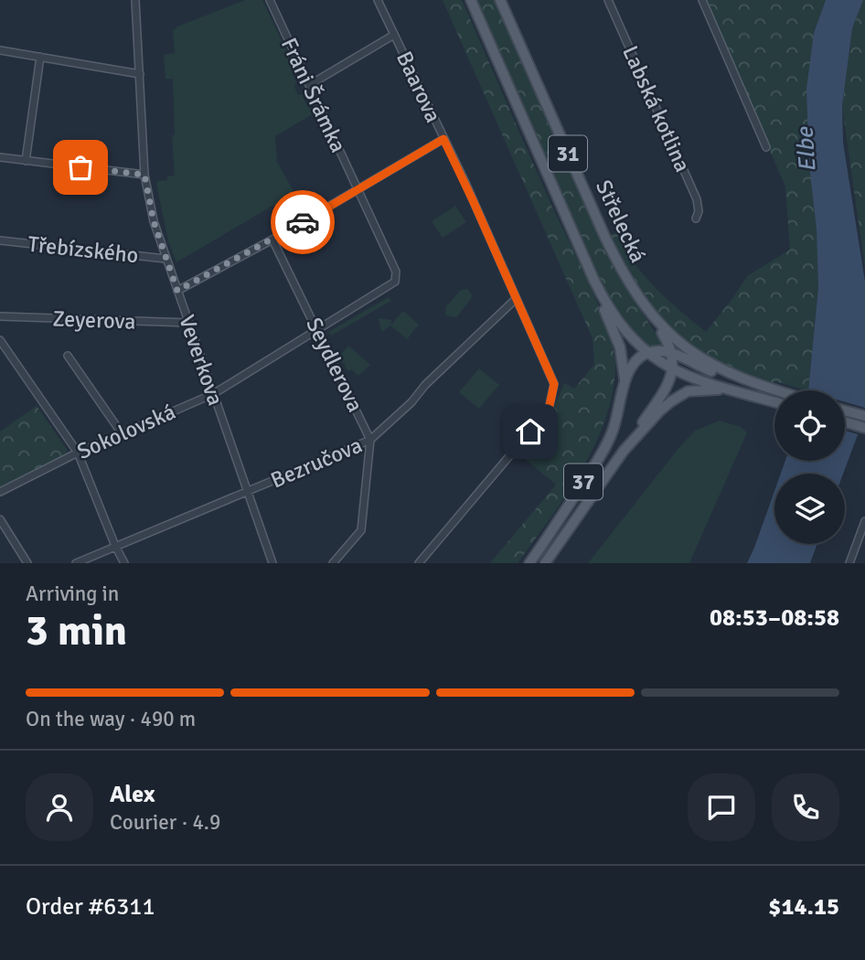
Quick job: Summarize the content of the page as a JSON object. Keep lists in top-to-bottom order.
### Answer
{
  "streets": {
    "main road": ["31", "Střelecká", "37"],
    "street": [
      "Baarova",
      "Fráni Šrámka",
      "Labská kotlina",
      "Třebízského",
      "Zeyerova",
      "Veverkova",
      "Seydlerova",
      "Sokolovská",
      "Bezručova"
    ]
  },
  "crossings": [
    ["Baarova", "Bezručova"],
    ["Fráni Šrámka", "Seydlerova"],
    ["Fráni Šrámka", "Sokolovská"],
    ["31", "Střelecká"],
    ["Třebízského", "Veverkova"],
    ["Zeyerova", "Veverkova"],
    ["Veverkova", "Sokolovská"],
    ["Veverkova", "Bezručova"],
    ["Seydlerova", "Sokolovská"],
    ["Seydlerova", "Bezručova"]
  ],
  "water": ["Elbe"],
  "page": {
    "heading": ["3 min", "Arriving in", "08:53–08:58"],
    "panel": [
      "Alex",
      "Courier · 4.9",
      "Order #6311",
      "$14.15"
    ],
    "bar": "On the way · 490 m"
  }
}
